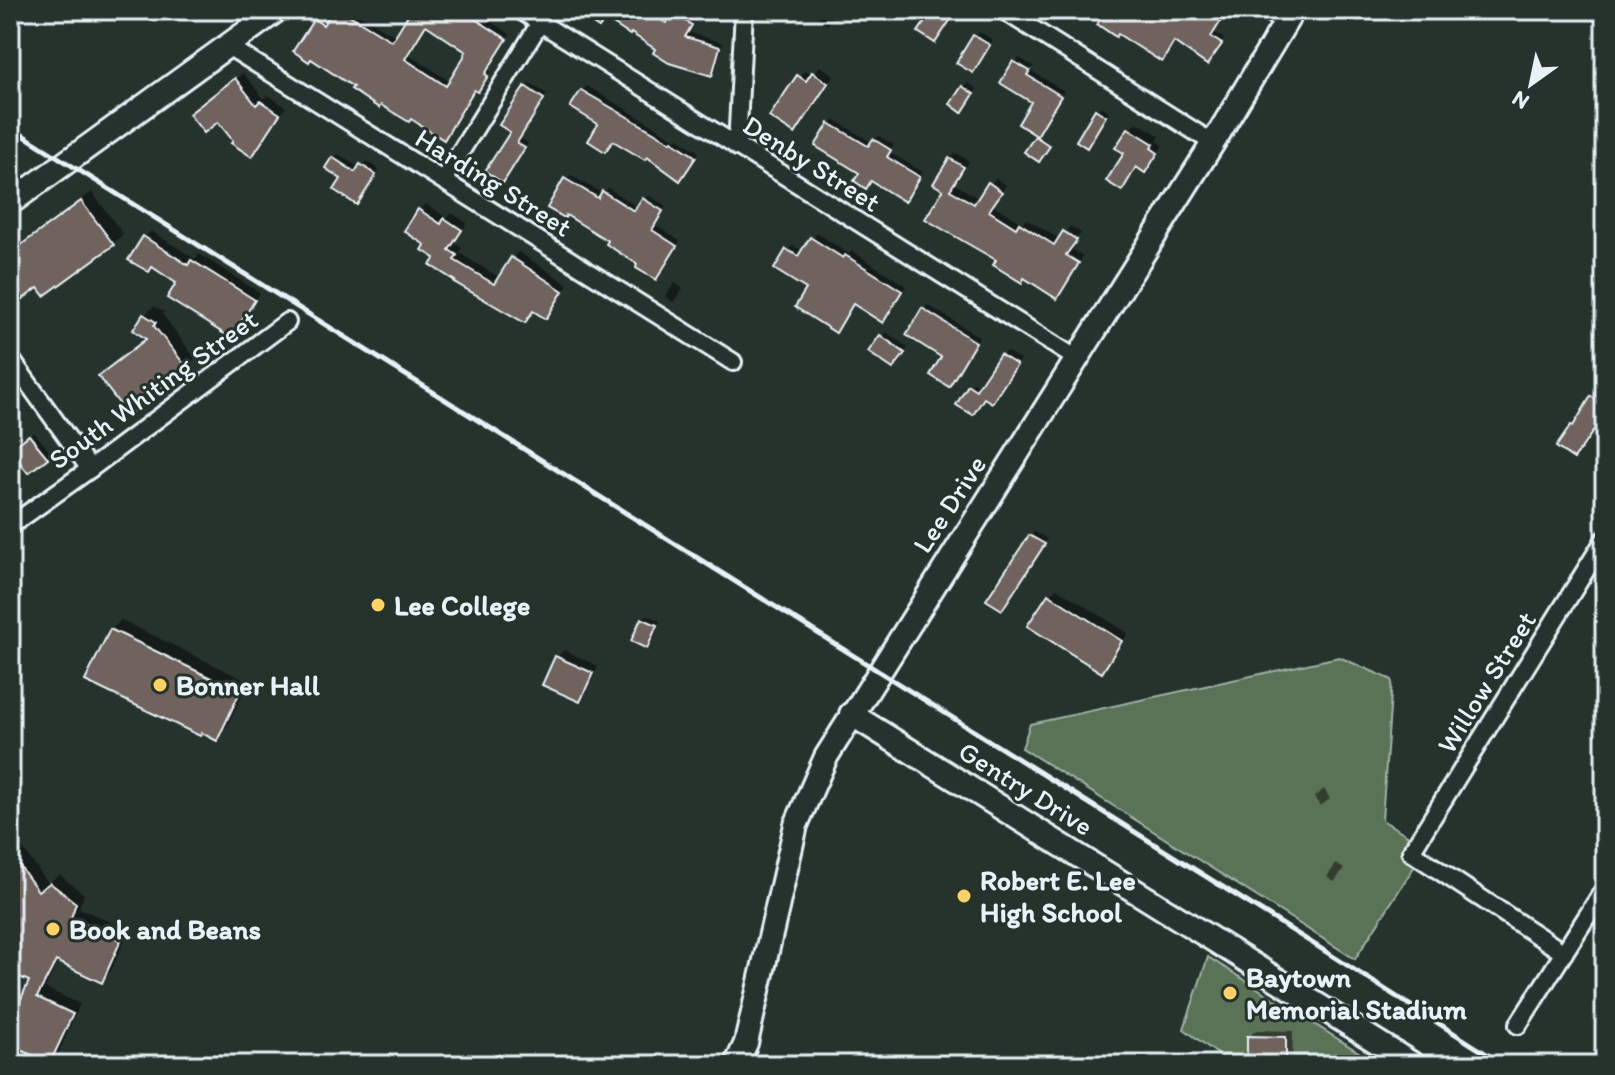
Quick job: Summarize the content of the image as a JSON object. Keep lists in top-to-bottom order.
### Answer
{
  "streets": {
    "main road": ["Lee Drive", "Gentry Drive"],
    "street": [
      "Denby Street",
      "Harding Street",
      "South Whiting Street",
      "Willow Street"
    ]
  },
  "crossings": [
    ["Denby Street", "Lee Drive"],
    ["Lee Drive", "Gentry Drive"]
  ],
  "places": [
    "Lee College",
    "Bonner Hall",
    "Robert E. Lee High School",
    "Book and Beans",
    "Baytown Memorial Stadium"
  ],
  "north": "bottom left"
}
